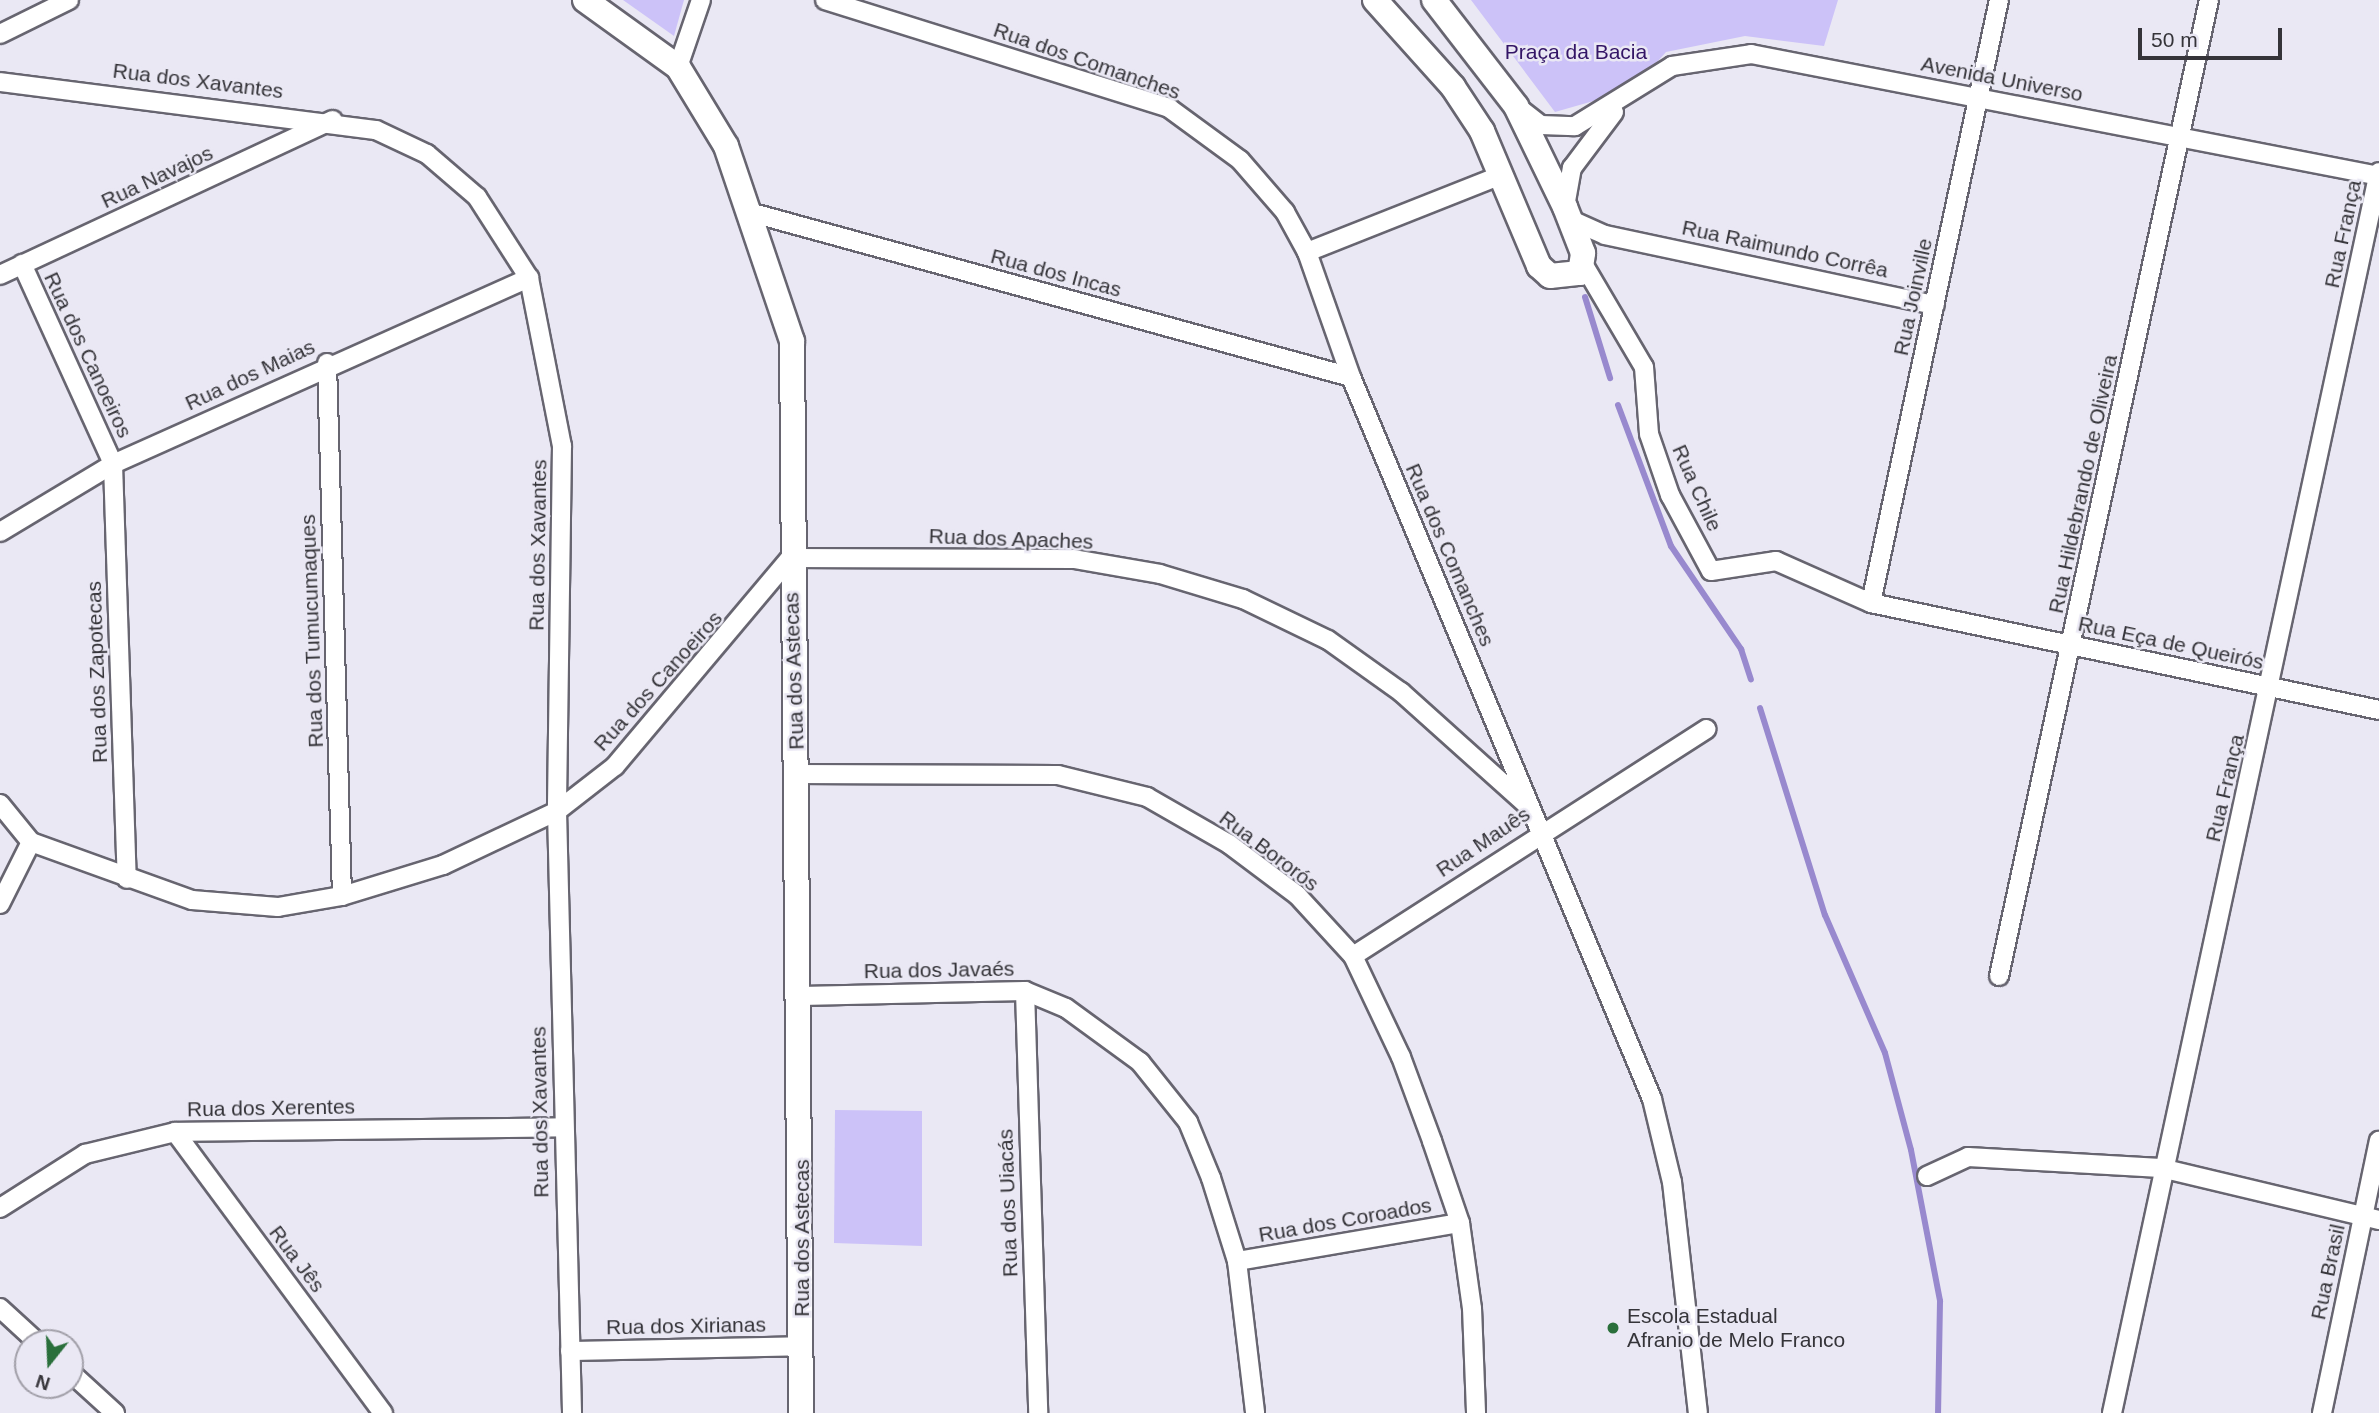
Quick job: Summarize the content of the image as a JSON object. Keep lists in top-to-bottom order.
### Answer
{
  "streets": {
    "street": [
      "Rua dos Comanches",
      "Avenida Universo",
      "Rua dos Xavantes",
      "Rua Navajos",
      "Rua França",
      "Rua Raimundo Corrêa",
      "Rua dos Incas",
      "Rua Joinville",
      "Rua dos Canoeiros",
      "Rua dos Maias",
      "Rua Hildebrando de Oliveira",
      "Rua Chile",
      "Rua dos Apaches",
      "Rua dos Tumucumaques",
      "Rua Eça de Queirós",
      "Rua dos Astecas",
      "Rua dos Zapotecas",
      "Rua Mauês",
      "Rua Bororós",
      "Rua dos Javaés",
      "Rua dos Xerentes",
      "Rua dos Uiacás",
      "Rua dos Coroados",
      "Rua Jês",
      "Rua Brasil",
      "Rua dos Xirianas"
    ]
  },
  "crossings": [
    ["Rua dos Comanches", "Rua dos Incas"],
    ["Rua dos Comanches", "Rua dos Apaches"],
    ["Rua dos Comanches", "Rua Mauês"],
    ["Avenida Universo", "Rua França"],
    ["Avenida Universo", "Rua Joinville"],
    ["Avenida Universo", "Rua Hildebrando de Oliveira"],
    ["Rua dos Xavantes", "Rua Navajos"],
    ["Rua dos Xavantes", "Rua dos Canoeiros"],
    ["Rua dos Xavantes", "Rua dos Maias"],
    ["Rua dos Xavantes", "Rua dos Xerentes"],
    ["Rua dos Xavantes", "Rua dos Xirianas"],
    ["Rua Navajos", "Rua dos Canoeiros"],
    ["Rua França", "Rua Eça de Queirós"],
    ["Rua Raimundo Corrêa", "Rua Joinville"],
    ["Rua Raimundo Corrêa", "Rua Chile"],
    ["Rua dos Incas", "Rua dos Astecas"],
    ["Rua Joinville", "Rua Chile"],
    ["Rua Joinville", "Rua Eça de Queirós"],
    ["Rua dos Canoeiros", "Rua dos Maias"],
    ["Rua dos Canoeiros", "Rua dos Apaches"],
    ["Rua dos Canoeiros", "Rua dos Tumucumaques"],
    ["Rua dos Canoeiros", "Rua dos Astecas"],
    ["Rua dos Canoeiros", "Rua dos Zapotecas"],
    ["Rua dos Maias", "Rua dos Tumucumaques"],
    ["Rua dos Maias", "Rua dos Zapotecas"],
    ["Rua Hildebrando de Oliveira", "Rua Eça de Queirós"],
    ["Rua Chile", "Rua Eça de Queirós"],
    ["Rua dos Apaches", "Rua dos Astecas"],
    ["Rua dos Astecas", "Rua Bororós"],
    ["Rua dos Astecas", "Rua dos Javaés"],
    ["Rua dos Astecas", "Rua dos Xirianas"],
    ["Rua Mauês", "Rua Bororós"],
    ["Rua Bororós", "Rua dos Coroados"],
    ["Rua dos Javaés", "Rua dos Uiacás"],
    ["Rua dos Javaés", "Rua dos Coroados"],
    ["Rua dos Xerentes", "Rua Jês"]
  ],
  "parks": ["Praça da Bacia"],
  "places": ["Escola Estadual Afranio de Melo Franco"],
  "scale_bar": "50 m",
  "north": "bottom"
}
